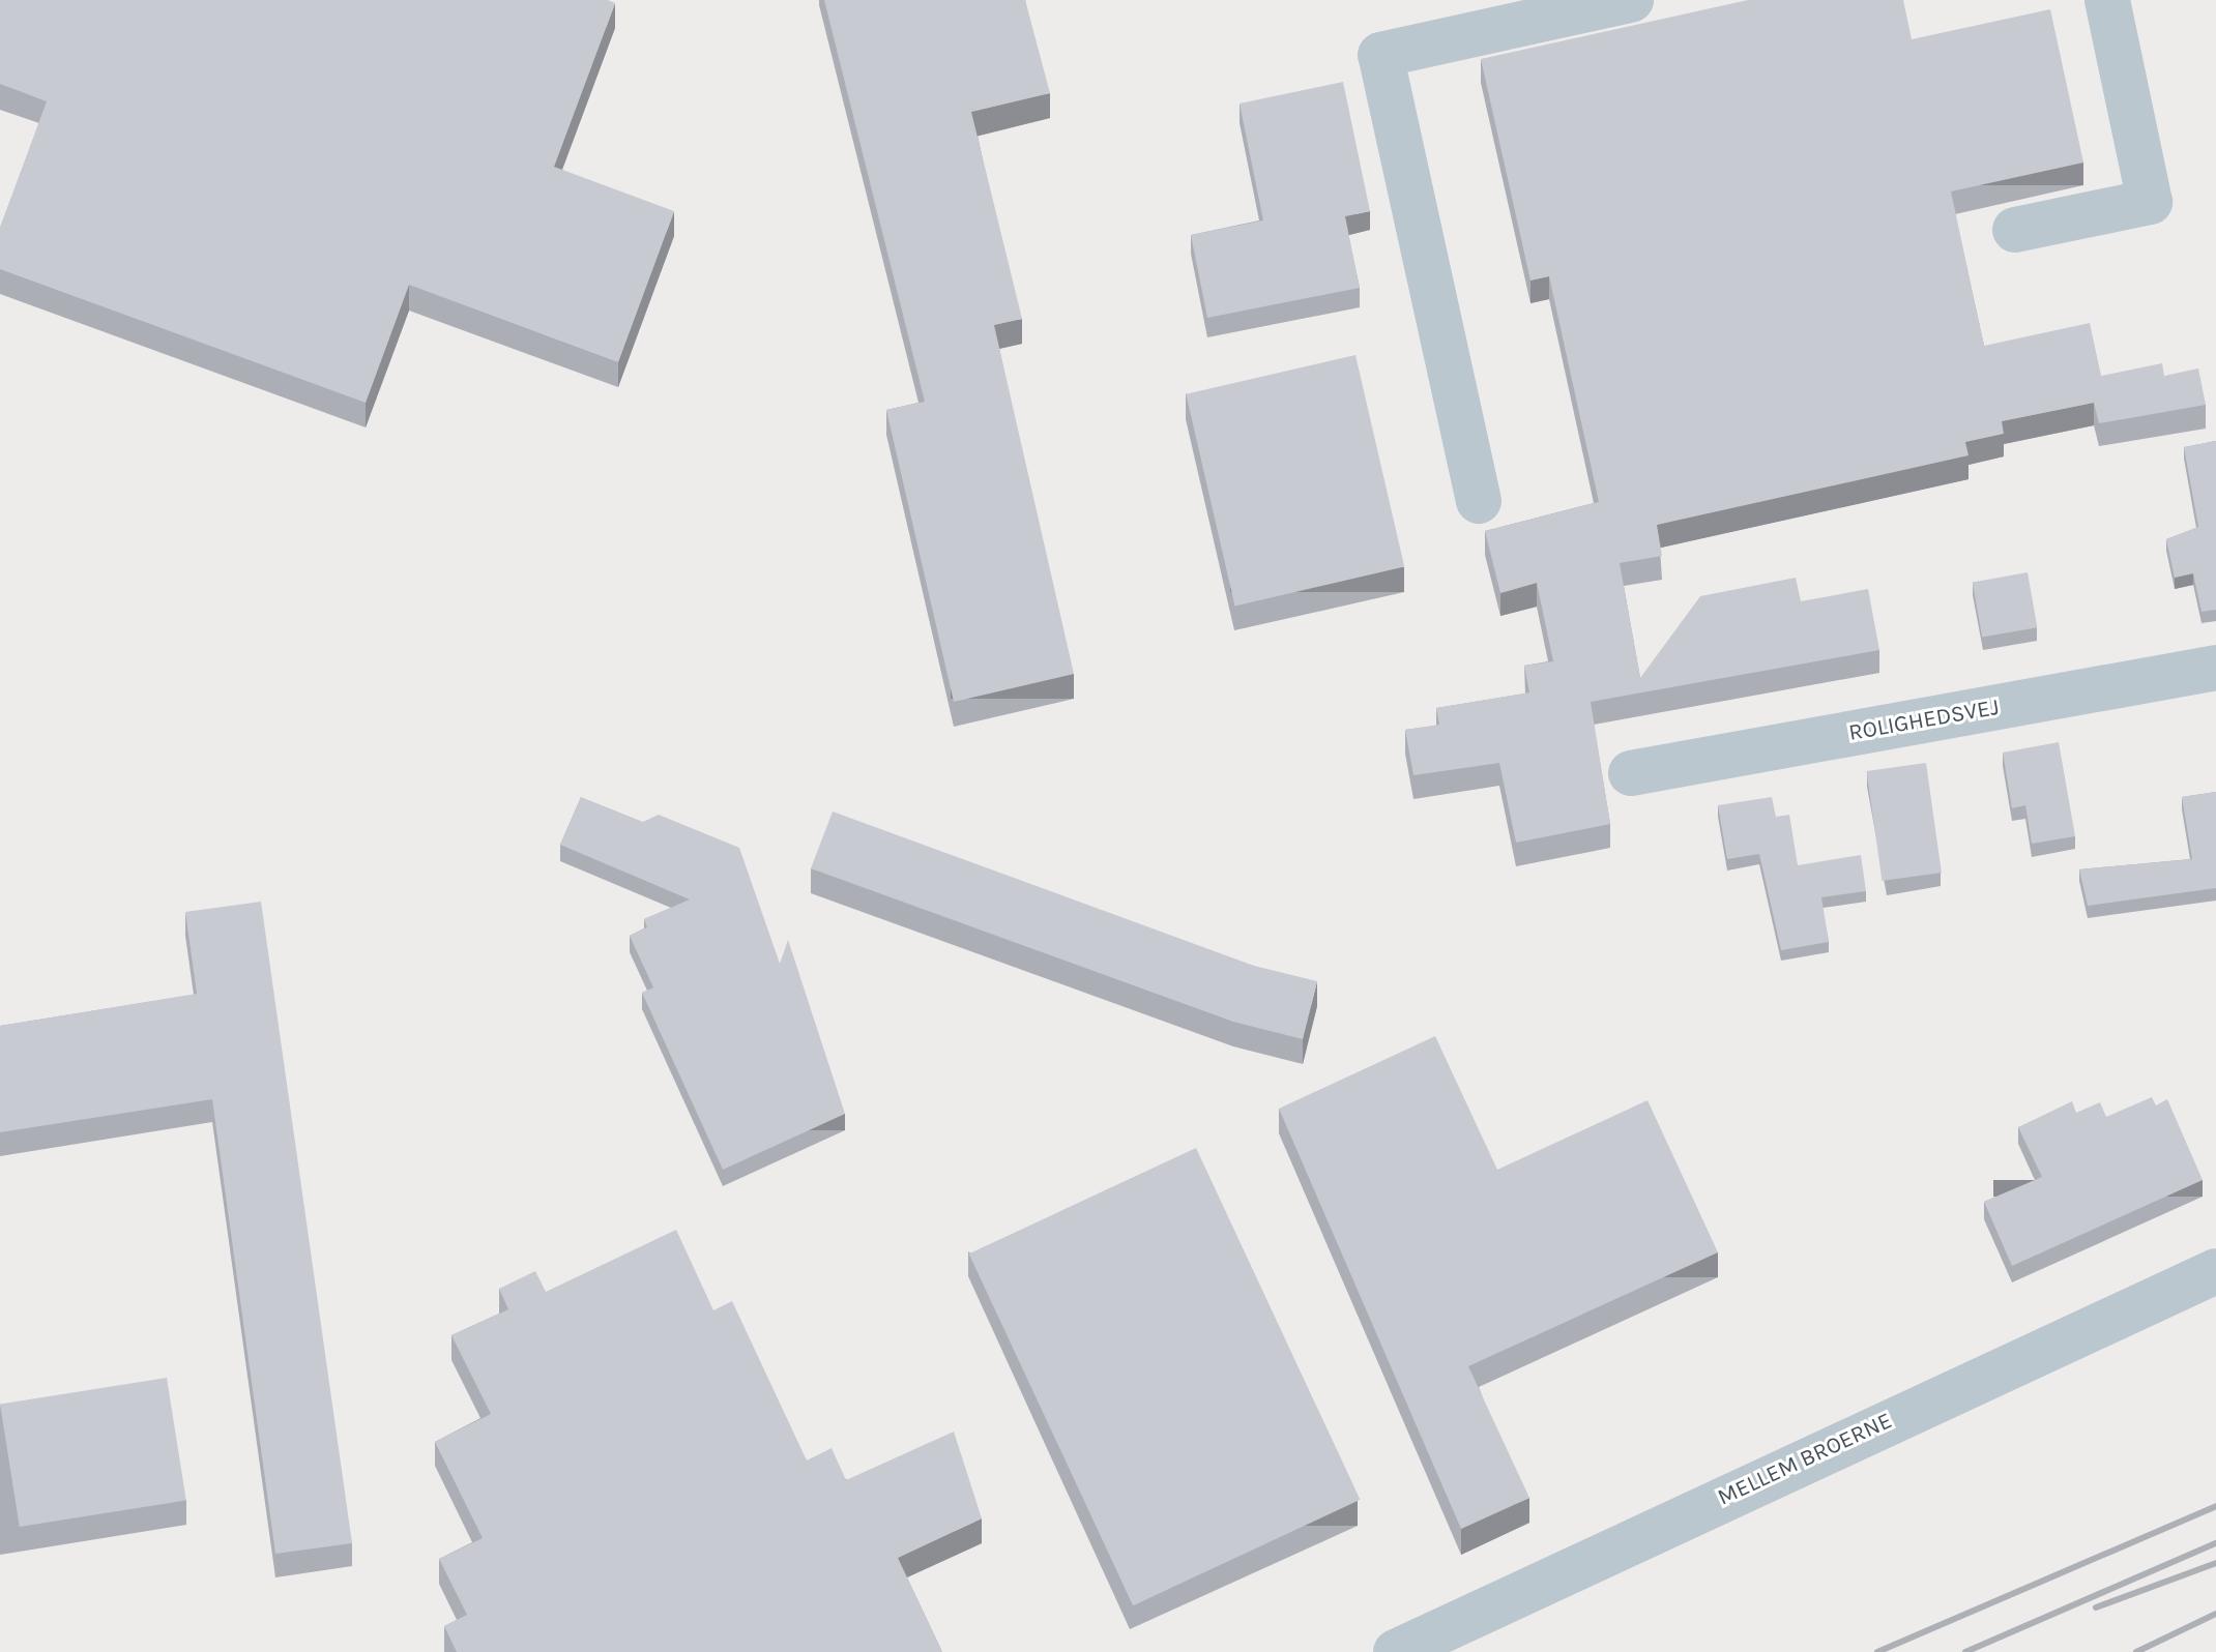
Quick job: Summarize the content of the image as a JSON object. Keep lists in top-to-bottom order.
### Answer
{
  "streets": {
    "street": ["ROLIGHEDSVEJ", "MELLEM BROERNE"]
  }
}
